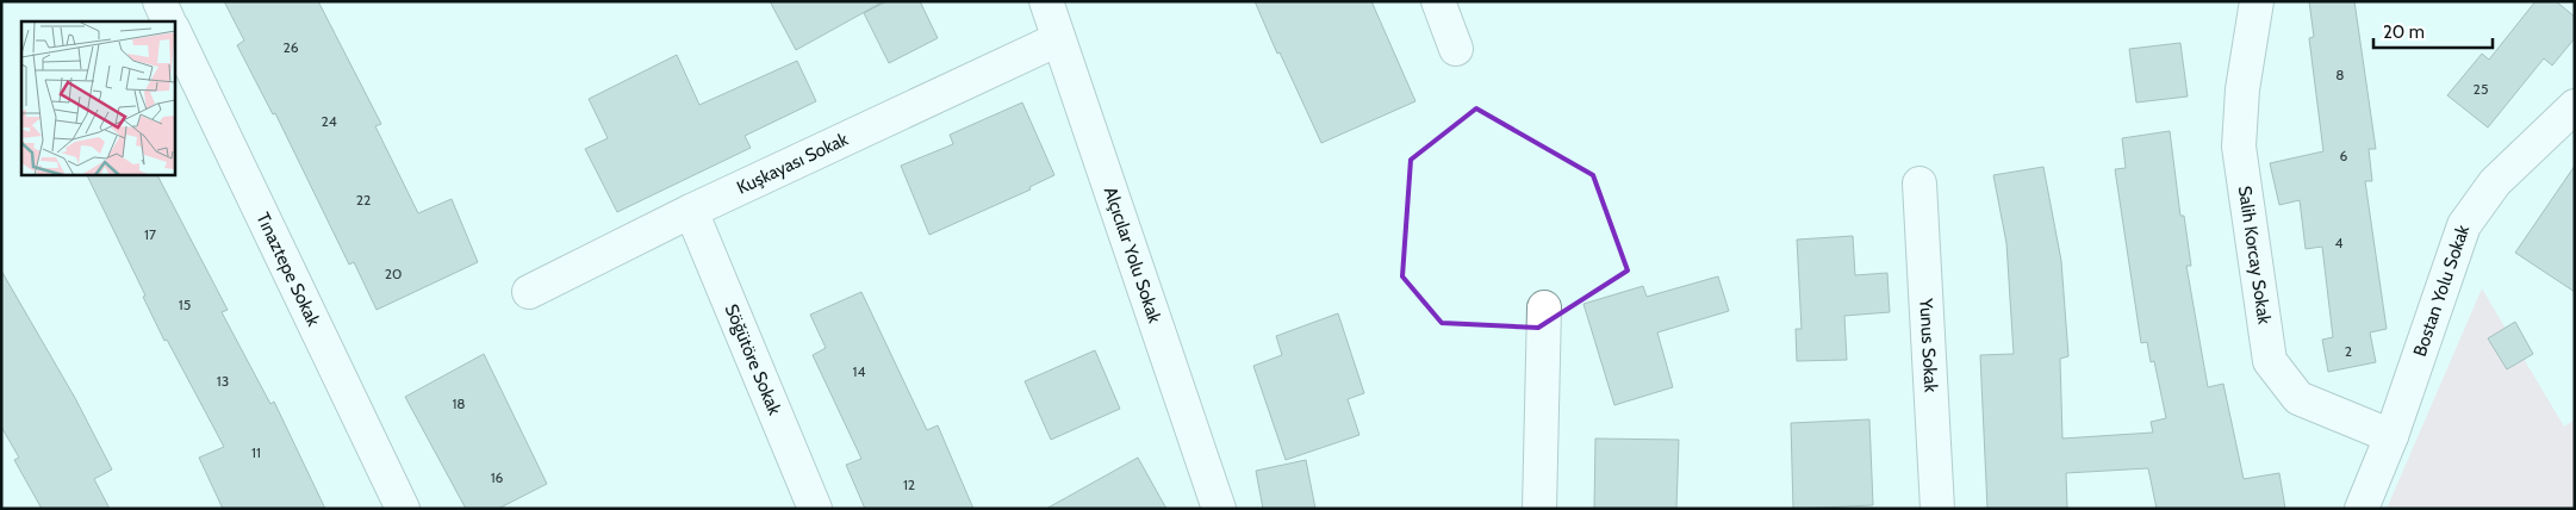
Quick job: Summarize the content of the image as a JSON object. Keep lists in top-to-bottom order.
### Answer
{
  "streets": {
    "street": [
      "Kuşkayası Sokak",
      "Salih Korcay Sokak",
      "Alçıcılar Yolu Sokak",
      "Tınaztepe Sokak",
      "Bostan Yolu Sokak",
      "Yunus Sokak",
      "Söğütöre Sokak"
    ]
  },
  "crossings": [
    ["Kuşkayası Sokak", "Alçıcılar Yolu Sokak"],
    ["Kuşkayası Sokak", "Söğütöre Sokak"],
    ["Salih Korcay Sokak", "Bostan Yolu Sokak"]
  ],
  "house_numbers": [
    "26",
    "8",
    "25",
    "24",
    "6",
    "22",
    "17",
    "4",
    "20",
    "15",
    "2",
    "14",
    "13",
    "18",
    "11",
    "16",
    "12"
  ],
  "scale_bar": "20 m"
}
